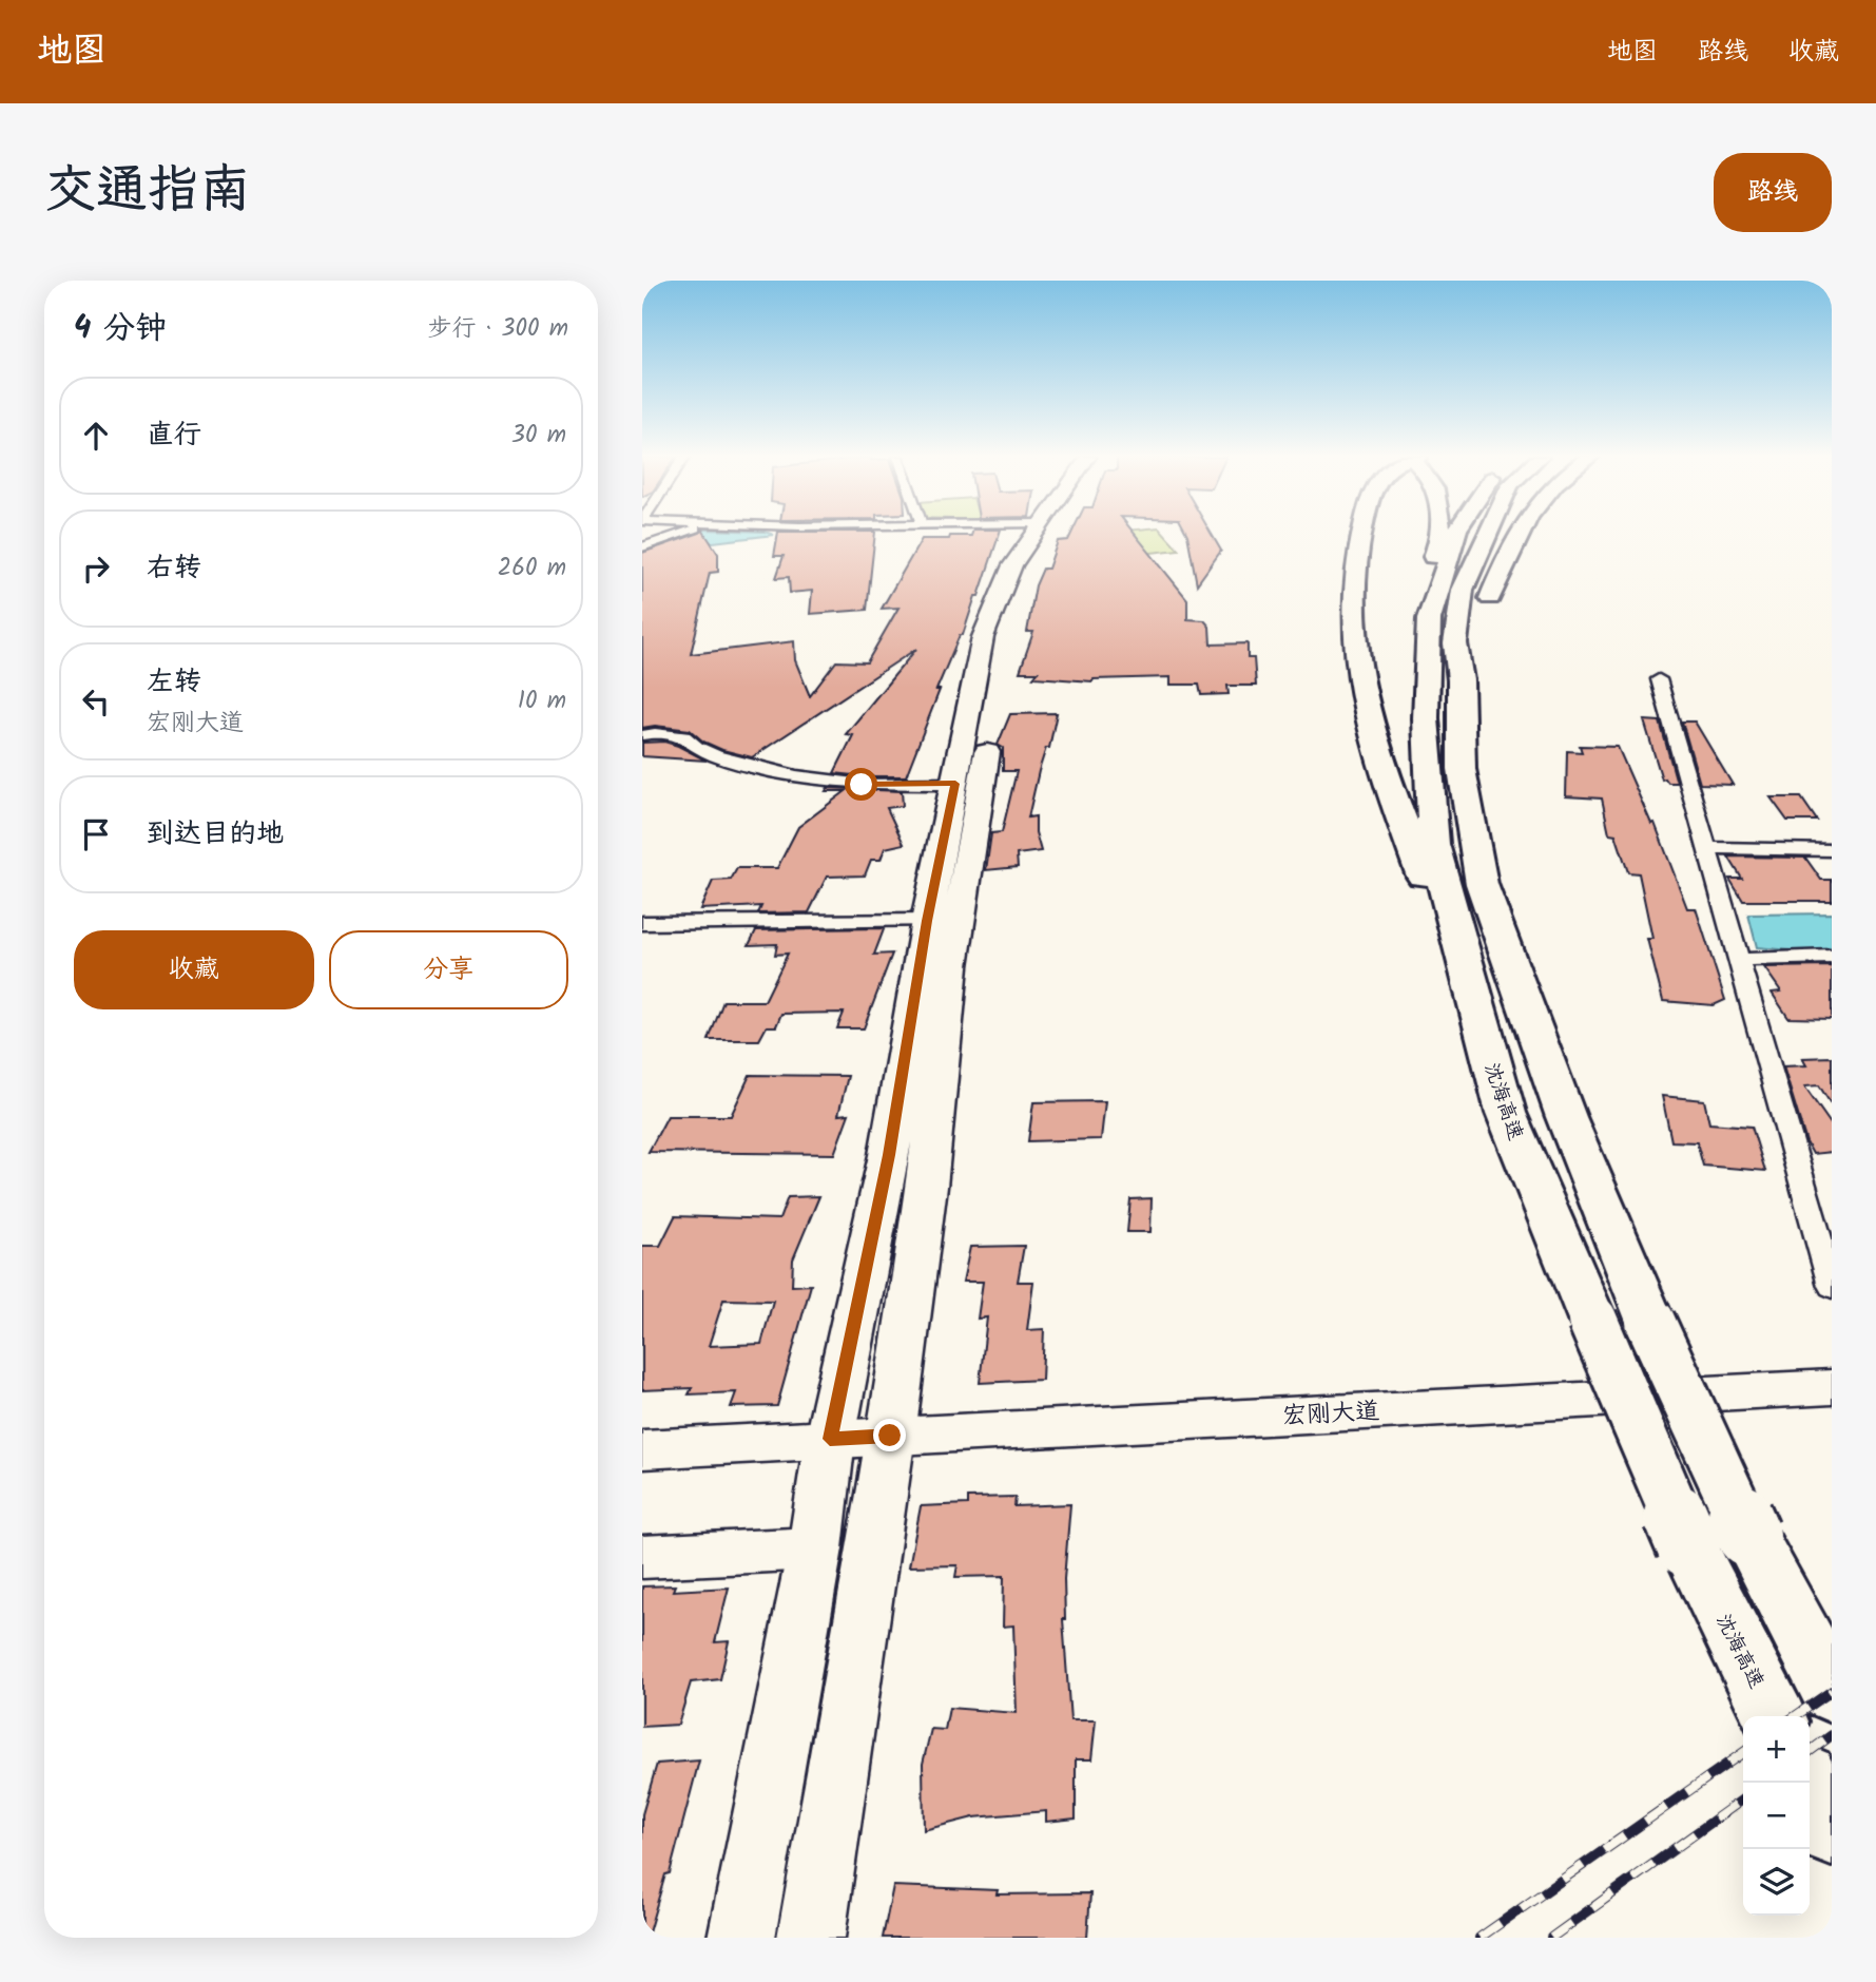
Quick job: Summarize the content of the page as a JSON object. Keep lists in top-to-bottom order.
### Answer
{
  "streets": {
    "highway": ["沈海高速"],
    "street": ["宏刚大道"]
  },
  "page": {
    "header": "地图",
    "nav": ["地图", "路线", "收藏"],
    "title": "交通指南",
    "buttons": [
      "路线",
      ["收藏", "分享"]
    ],
    "heading": ["4 分钟", "步行 · 300 m"],
    "list": [
      ["直行", "30 m"],
      ["右转", "260 m"],
      ["左转", "宏刚大道", "10 m"],
      "到达目的地"
    ],
    "map_buttons": ["+", "−"]
  }
}
